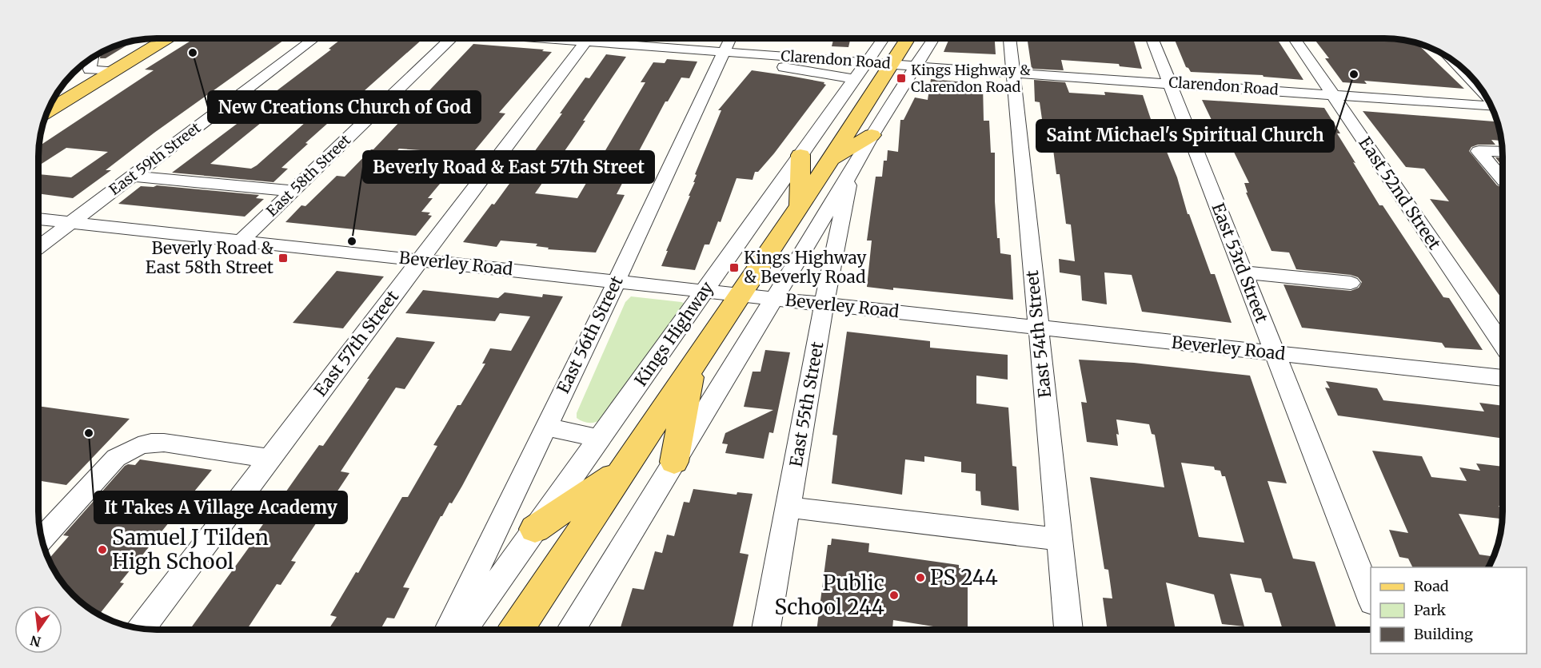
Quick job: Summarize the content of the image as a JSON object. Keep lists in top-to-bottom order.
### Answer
{
  "streets": {
    "main road": ["Kings Highway"],
    "street": [
      "Clarendon Road",
      "East 59th Street",
      "East 58th Street",
      "East 52nd Street",
      "East 53rd Street",
      "Beverley Road",
      "East 54th Street",
      "East 56th Street",
      "East 57th Street",
      "East 55th Street"
    ]
  },
  "crossings": [
    ["Clarendon Road", "East 52nd Street"],
    ["Clarendon Road", "East 53rd Street"],
    ["Clarendon Road", "Kings Highway"],
    ["Clarendon Road", "East 54th Street"],
    ["Clarendon Road", "East 56th Street"],
    ["East 59th Street", "Beverley Road"],
    ["East 58th Street", "Beverley Road"],
    ["East 53rd Street", "Beverley Road"],
    ["Beverley Road", "Kings Highway"],
    ["Beverley Road", "East 54th Street"],
    ["Beverley Road", "East 56th Street"],
    ["Beverley Road", "East 57th Street"],
    ["Beverley Road", "East 55th Street"]
  ],
  "places": {
    "other": [
      "New Creations Church of God",
      "Saint Michael's Spiritual Church",
      "Beverly Road & East 57th Street",
      "It Takes A Village Academy",
      "Samuel J Tilden High School",
      "PS 244",
      "Public School 244"
    ],
    "transit": ["Kings Highway & Clarendon Road", "Beverly Road & East 58th Street", "Kings Highway & Beverly Road"]
  },
  "legend": ["Road", "Park", "Building"],
  "north": "bottom"
}
